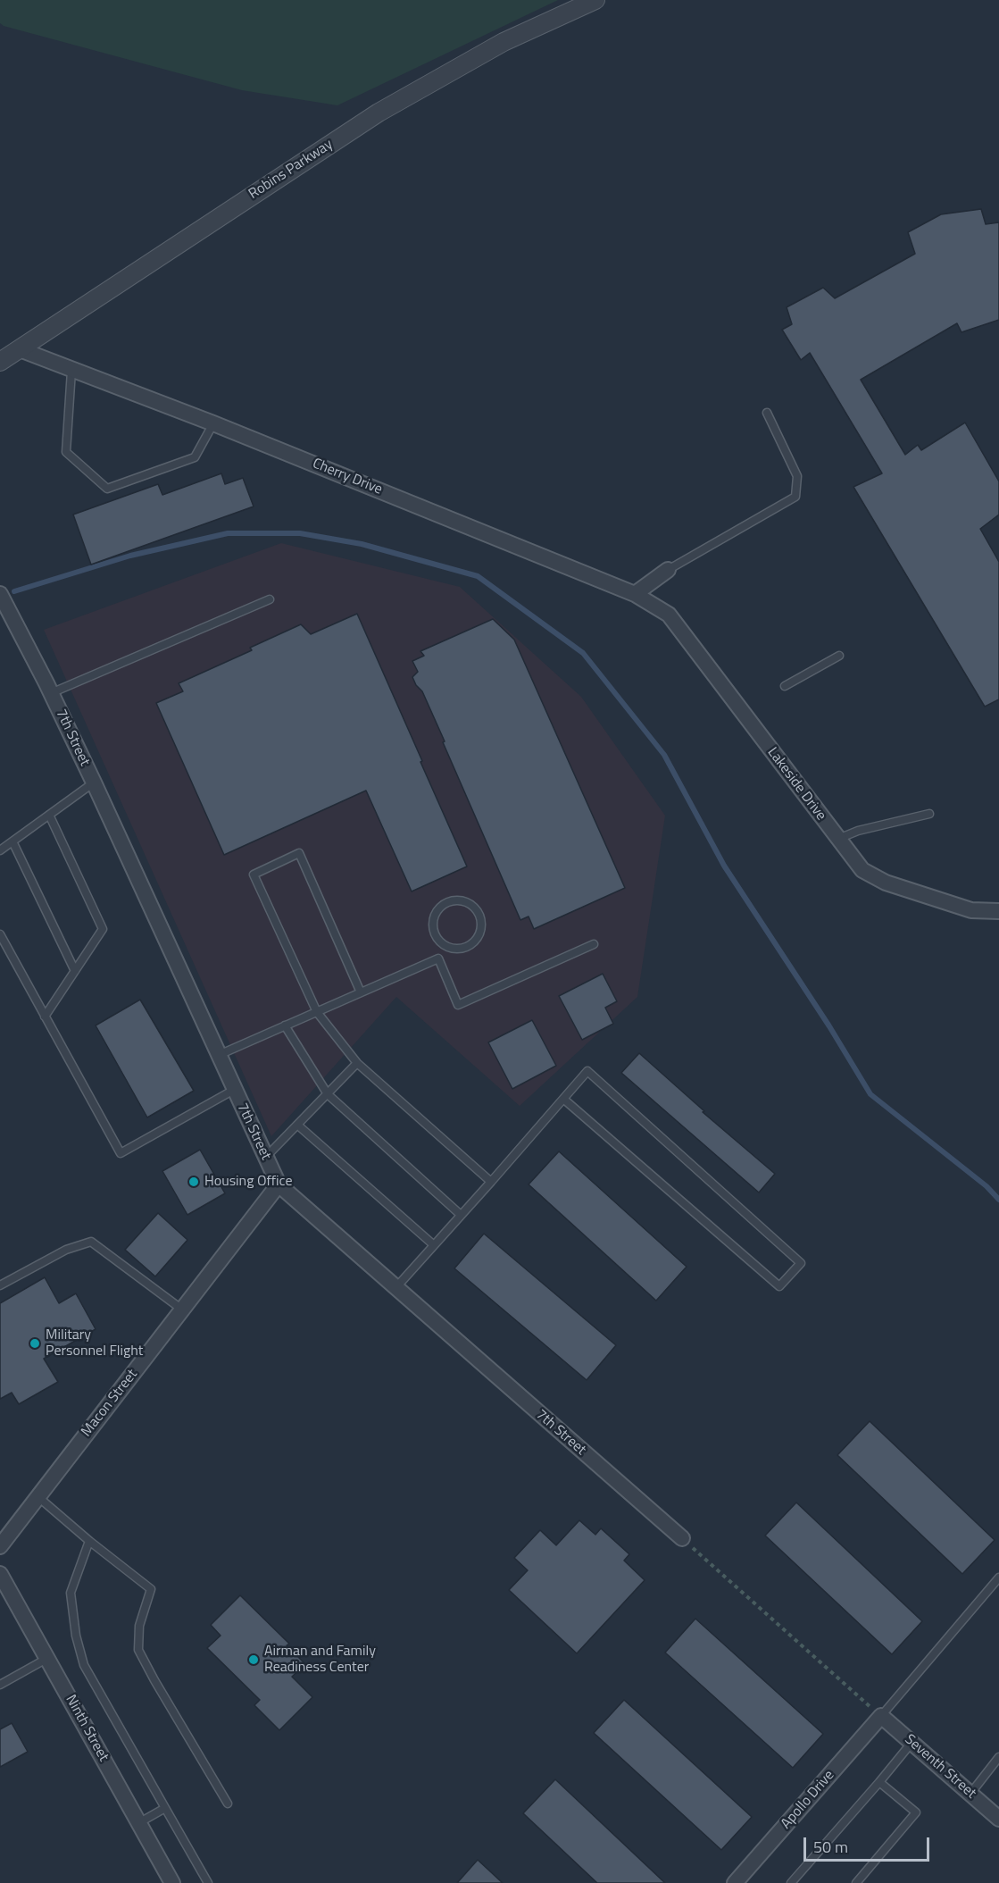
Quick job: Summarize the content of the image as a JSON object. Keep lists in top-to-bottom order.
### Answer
{
  "streets": {
    "street": [
      "Robins Parkway",
      "Cherry Drive",
      "7th Street",
      "Lakeside Drive",
      "Macon Street",
      "Ninth Street",
      "Seventh Street",
      "Apollo Drive"
    ]
  },
  "crossings": [
    ["Robins Parkway", "Cherry Drive"],
    ["Cherry Drive", "Lakeside Drive"],
    ["7th Street", "Macon Street"],
    ["Seventh Street", "Apollo Drive"]
  ],
  "places": ["Housing Office", "Military Personnel Flight", "Airman and Family Readiness Center"],
  "scale_bar": "50 m"
}
